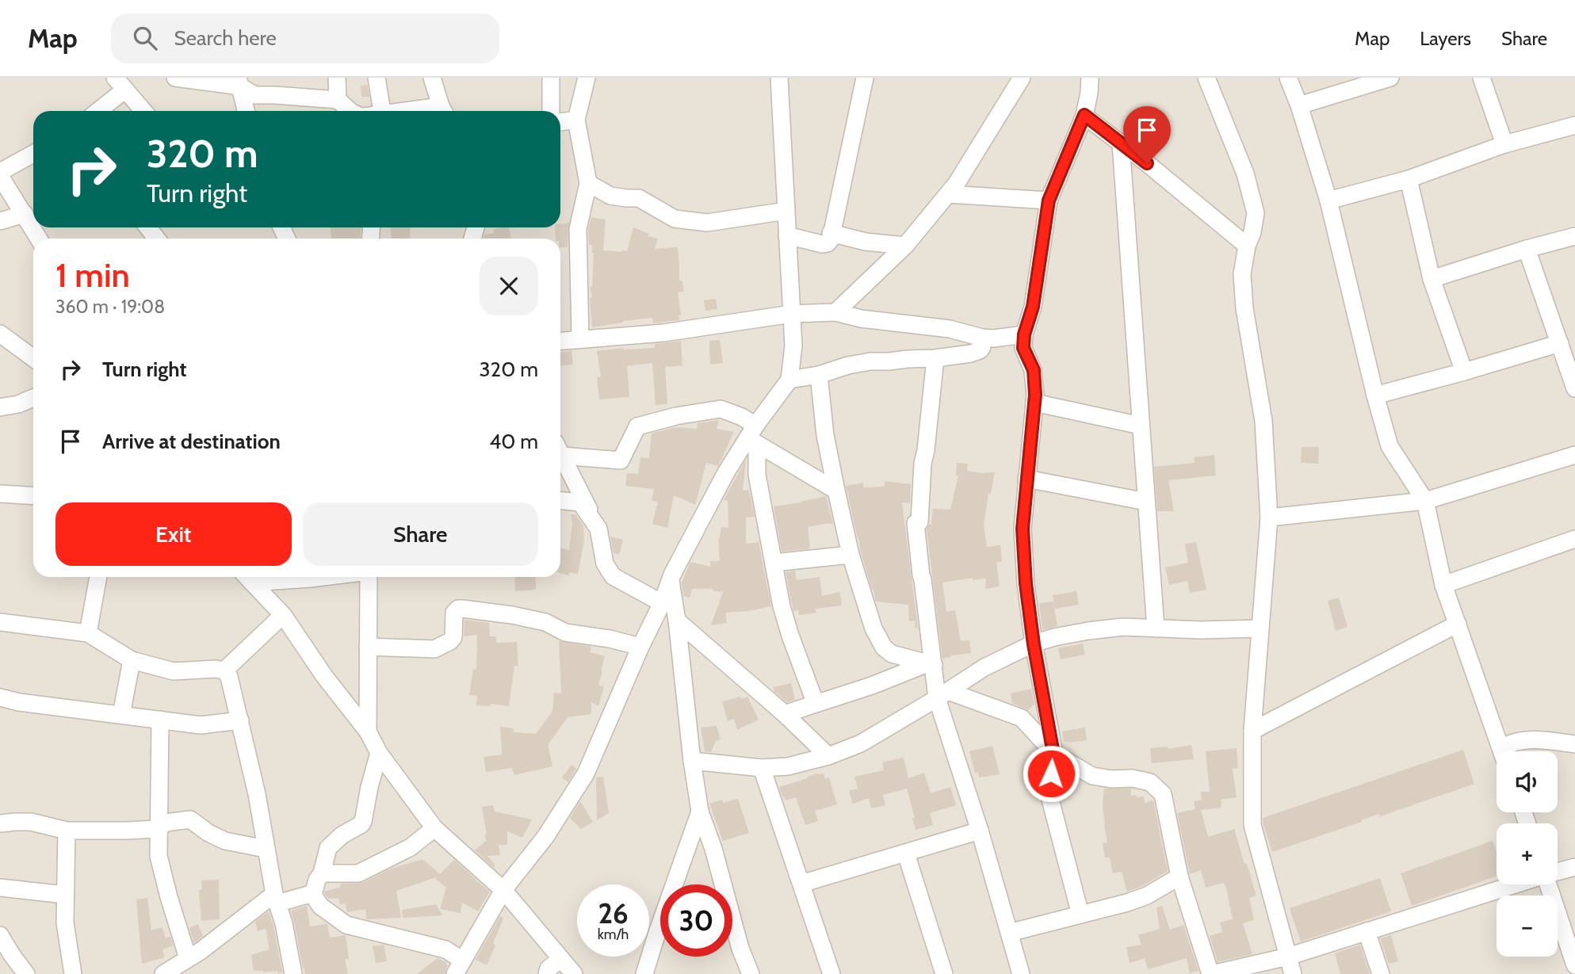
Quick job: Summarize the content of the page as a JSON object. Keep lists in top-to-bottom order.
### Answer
{
  "page": {
    "header": "Map",
    "search": "Search here",
    "nav": ["Map", "Layers", "Share"],
    "turn": ["320 m", "Turn right"],
    "heading": ["1 min", "360 m · 19:08"],
    "list": [
      {
        "name": "Turn right",
        "value": "320 m"
      },
      {
        "name": "Arrive at destination",
        "value": "40 m"
      }
    ],
    "buttons": ["Exit", "Share"],
    "map_buttons": ["+", "−"],
    "speed": "26 km/h",
    "limit": "30"
  }
}
